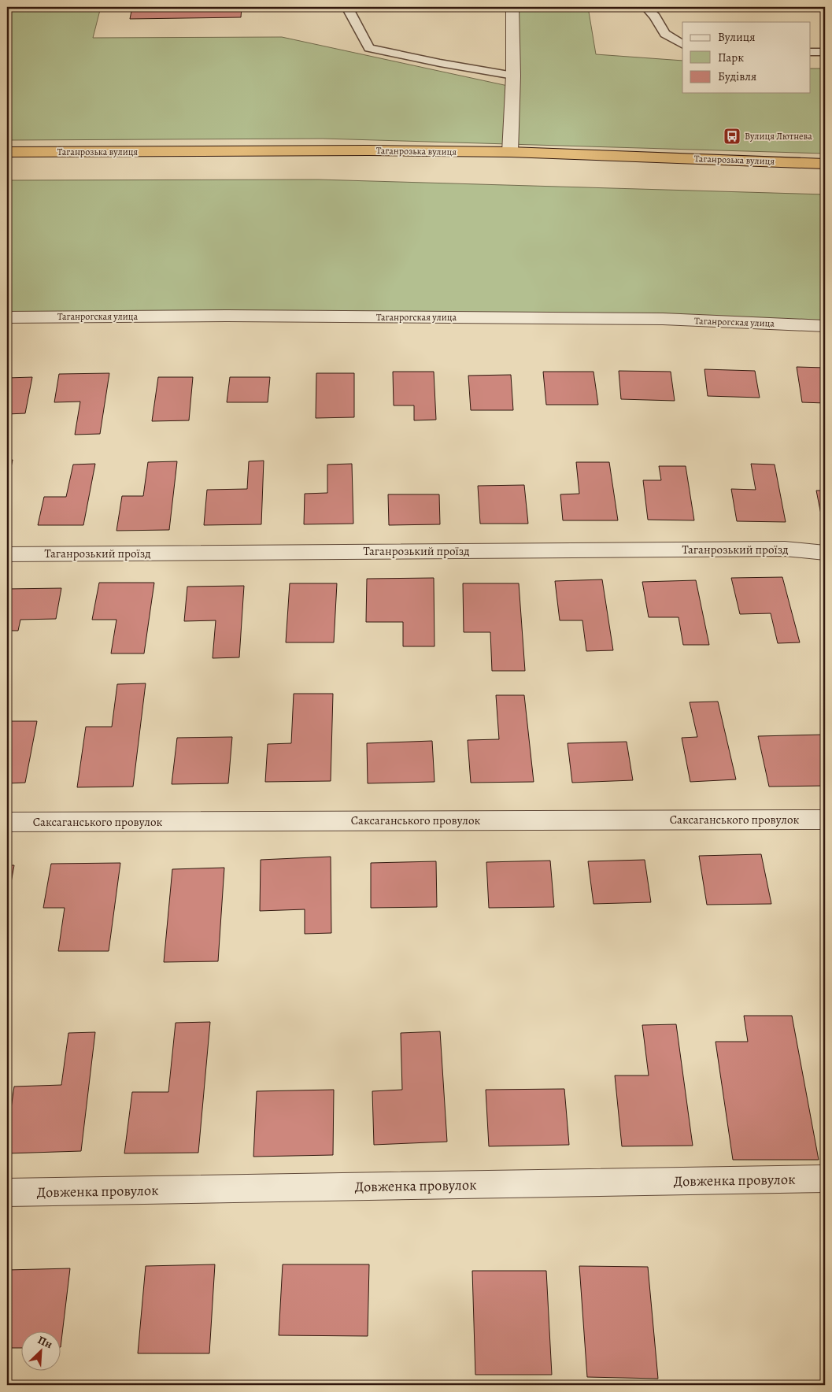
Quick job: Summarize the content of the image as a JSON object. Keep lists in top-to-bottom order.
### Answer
{
  "streets": {
    "highway": ["Таганрозька вулиця"],
    "street": [
      "Таганрогская улица",
      "Таганрозький проїзд",
      "Саксаганського провулок",
      "Довженка провулок"
    ]
  },
  "places": {
    "bus stop": ["Вулиця Лютнева"]
  },
  "legend": ["Вулиця", "Парк", "Будівля"],
  "north": "top right"
}
